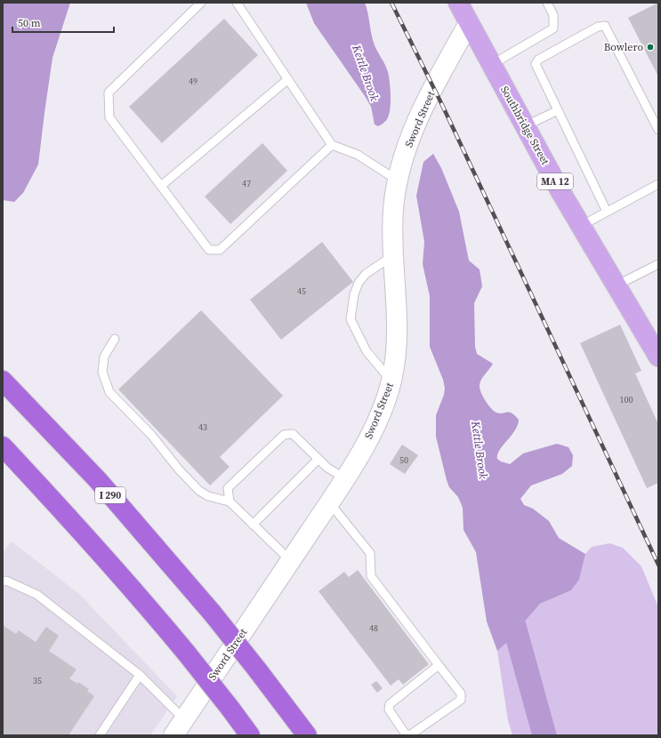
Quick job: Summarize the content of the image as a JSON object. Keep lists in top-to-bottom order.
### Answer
{
  "streets": {
    "highway": ["I 290"],
    "main road": ["Southbridge Street", "MA 12"],
    "street": ["Sword Street"]
  },
  "crossings": [
    ["Sword Street", "Southbridge Street"]
  ],
  "water": ["Kettle Brook"],
  "places": ["Bowlero"],
  "house_numbers": [
    "49",
    "47",
    "45",
    "100",
    "43",
    "50",
    "48",
    "35"
  ],
  "scale_bar": "50 m"
}
